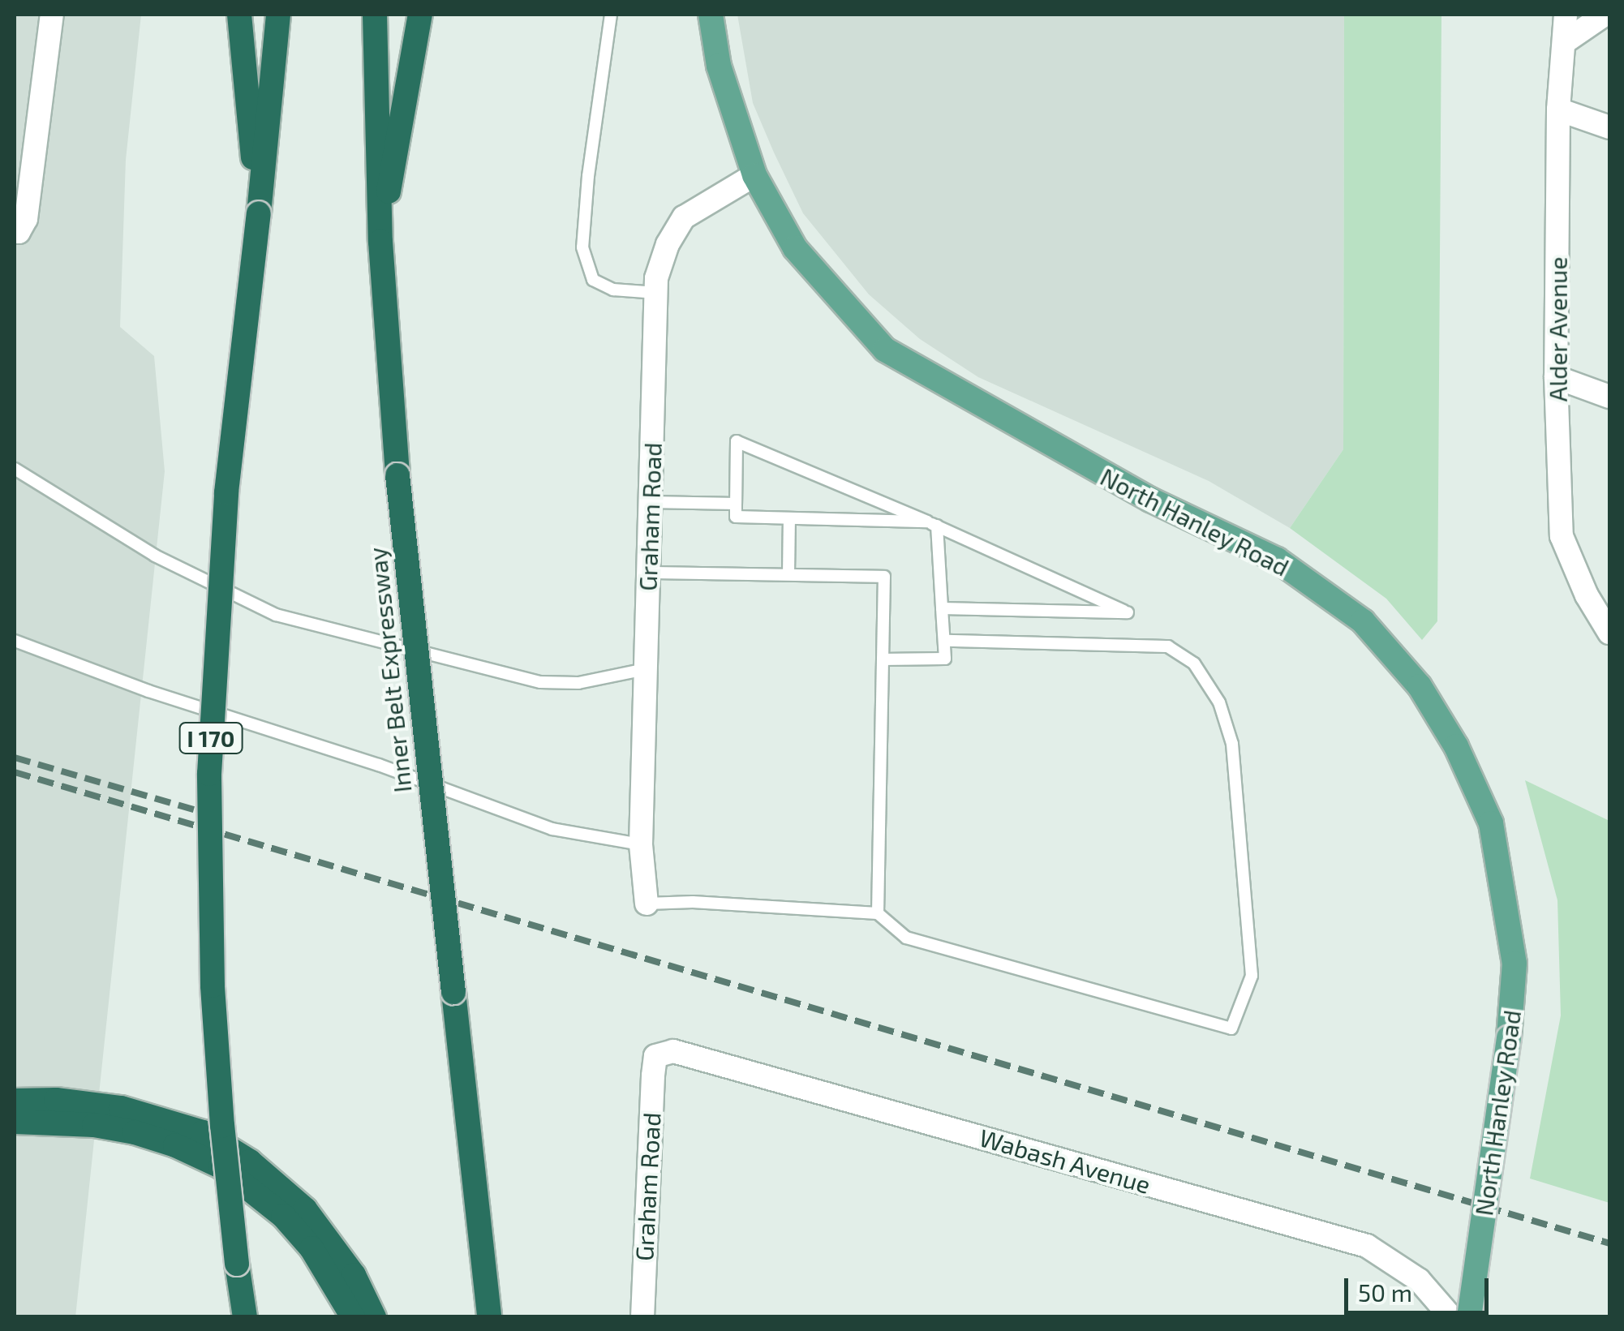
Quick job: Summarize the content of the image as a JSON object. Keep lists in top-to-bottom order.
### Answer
{
  "streets": {
    "highway": ["Inner Belt Expressway", "I 170"],
    "main road": ["North Hanley Road"],
    "street": ["Alder Avenue", "Graham Road", "Wabash Avenue"]
  },
  "crossings": [
    ["Graham Road", "North Hanley Road"],
    ["Graham Road", "Wabash Avenue"]
  ],
  "scale_bar": "50 m"
}
